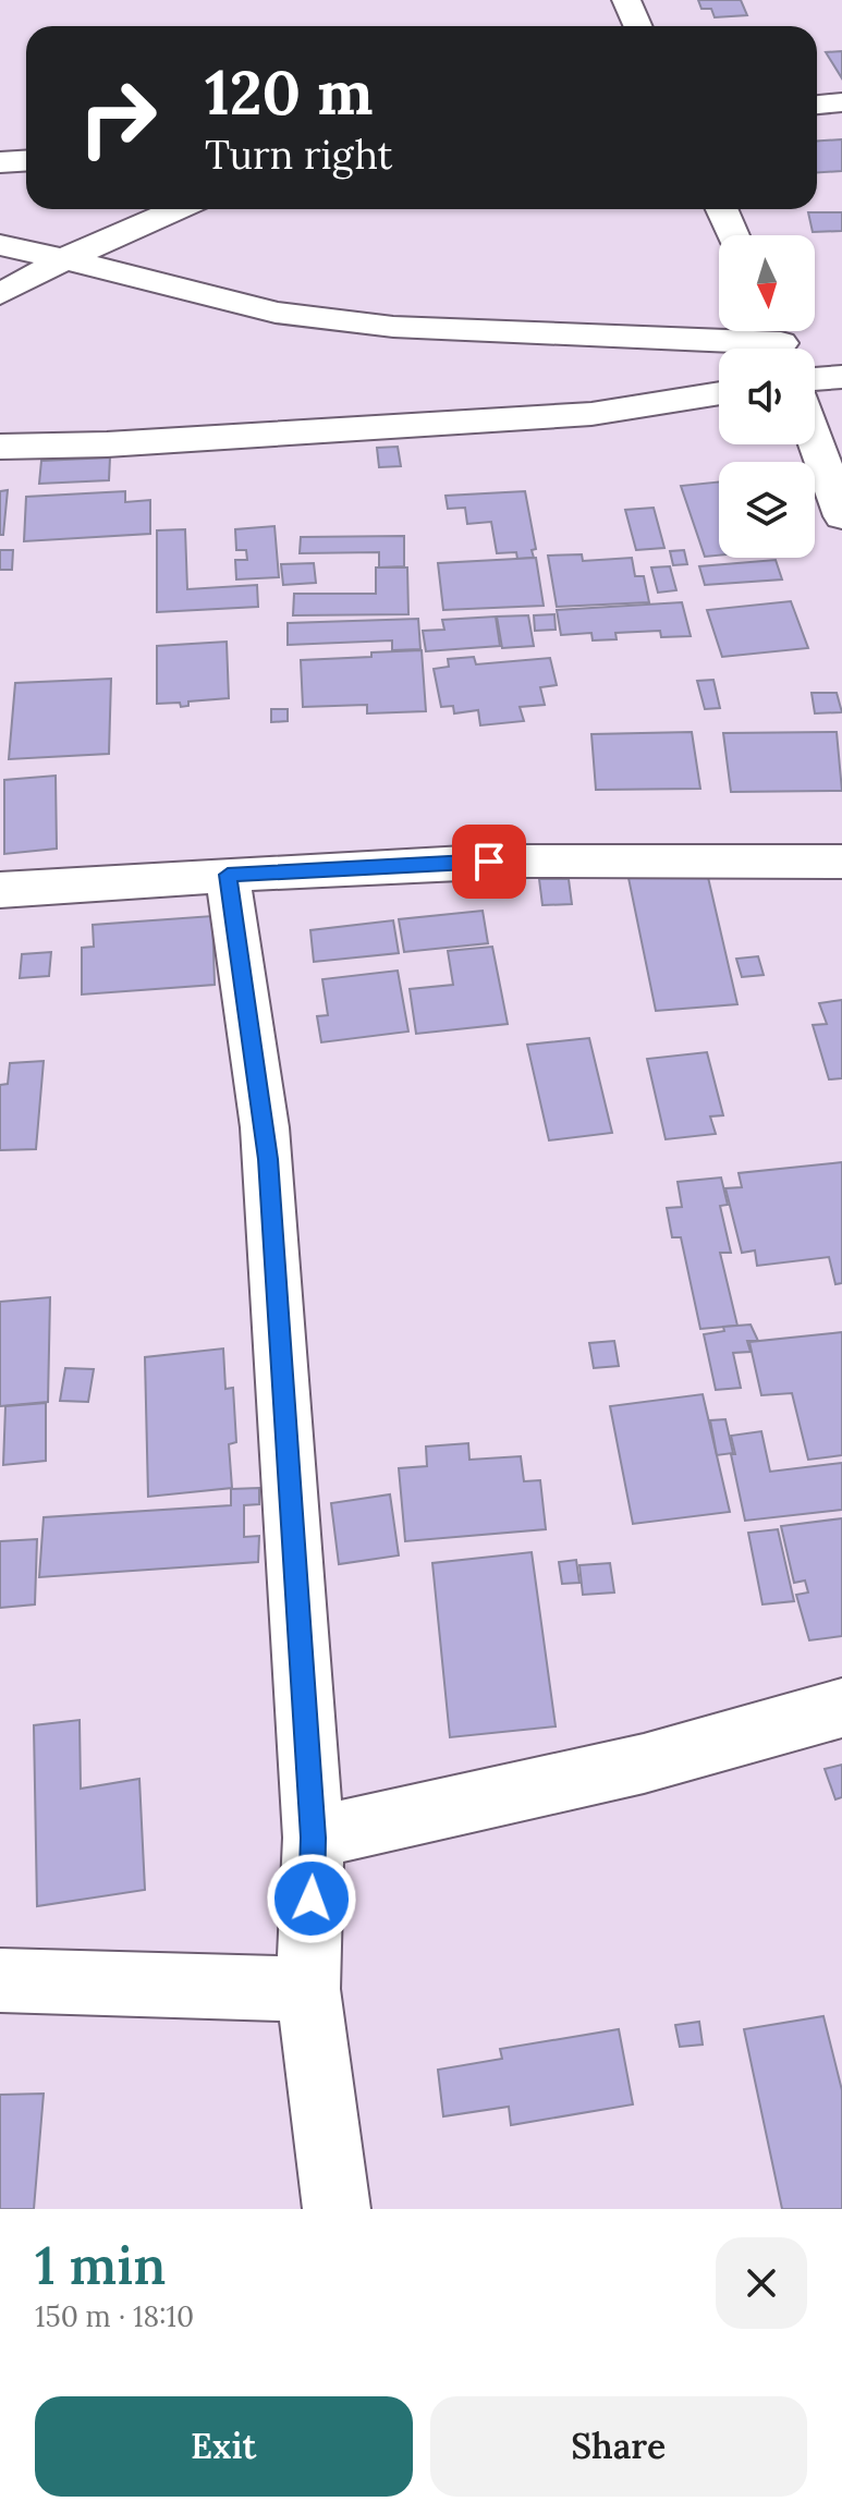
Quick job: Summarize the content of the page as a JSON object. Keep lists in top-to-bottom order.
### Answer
{
  "north": "bottom",
  "page": {
    "turn": ["120 m", "Turn right"],
    "heading": ["1 min", "150 m · 18:10"],
    "buttons": ["Exit", "Share"]
  }
}
